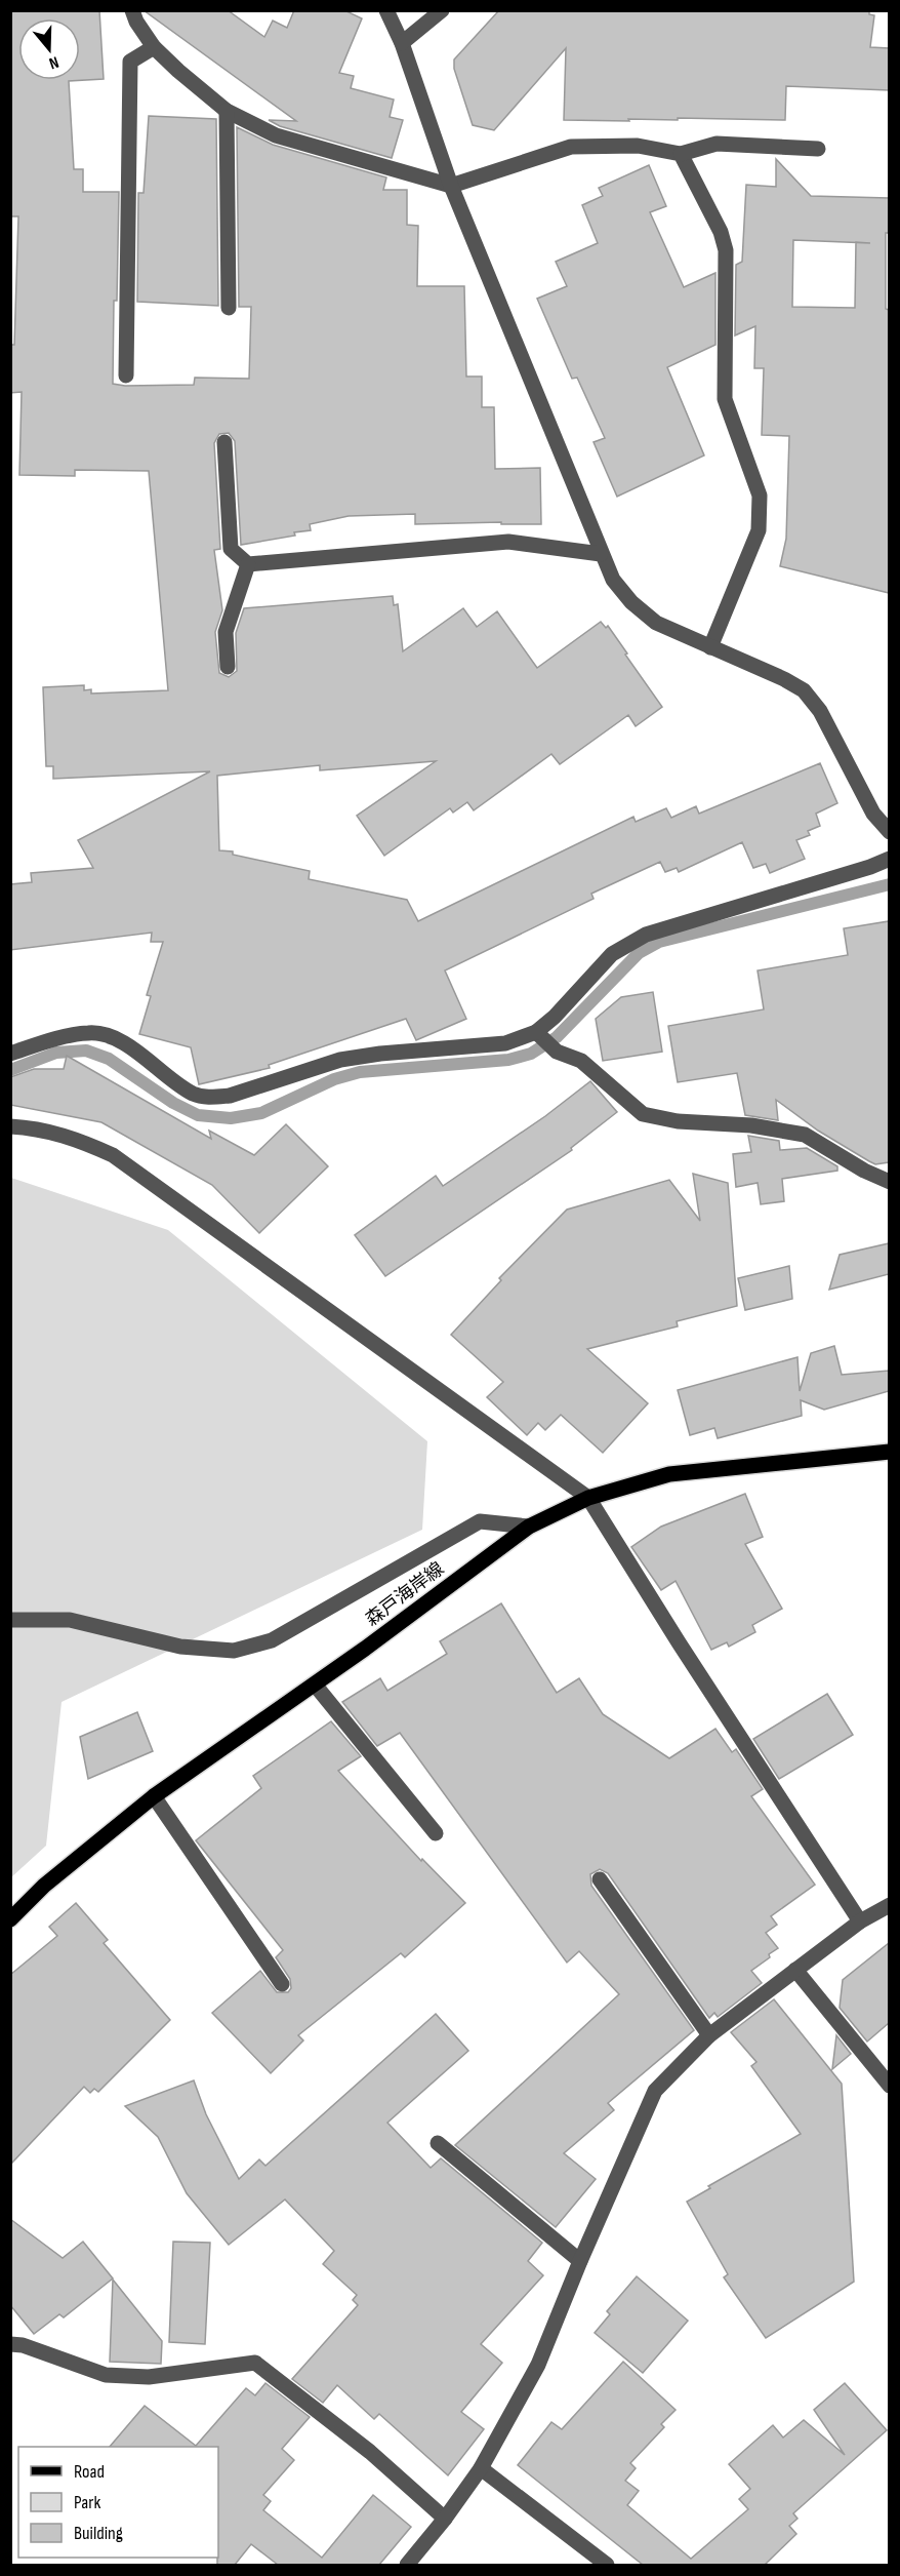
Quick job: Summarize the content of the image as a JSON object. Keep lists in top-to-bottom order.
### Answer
{
  "streets": {
    "main road": ["森戸海岸線"]
  },
  "legend": ["Road", "Park", "Building"],
  "north": "bottom"
}
